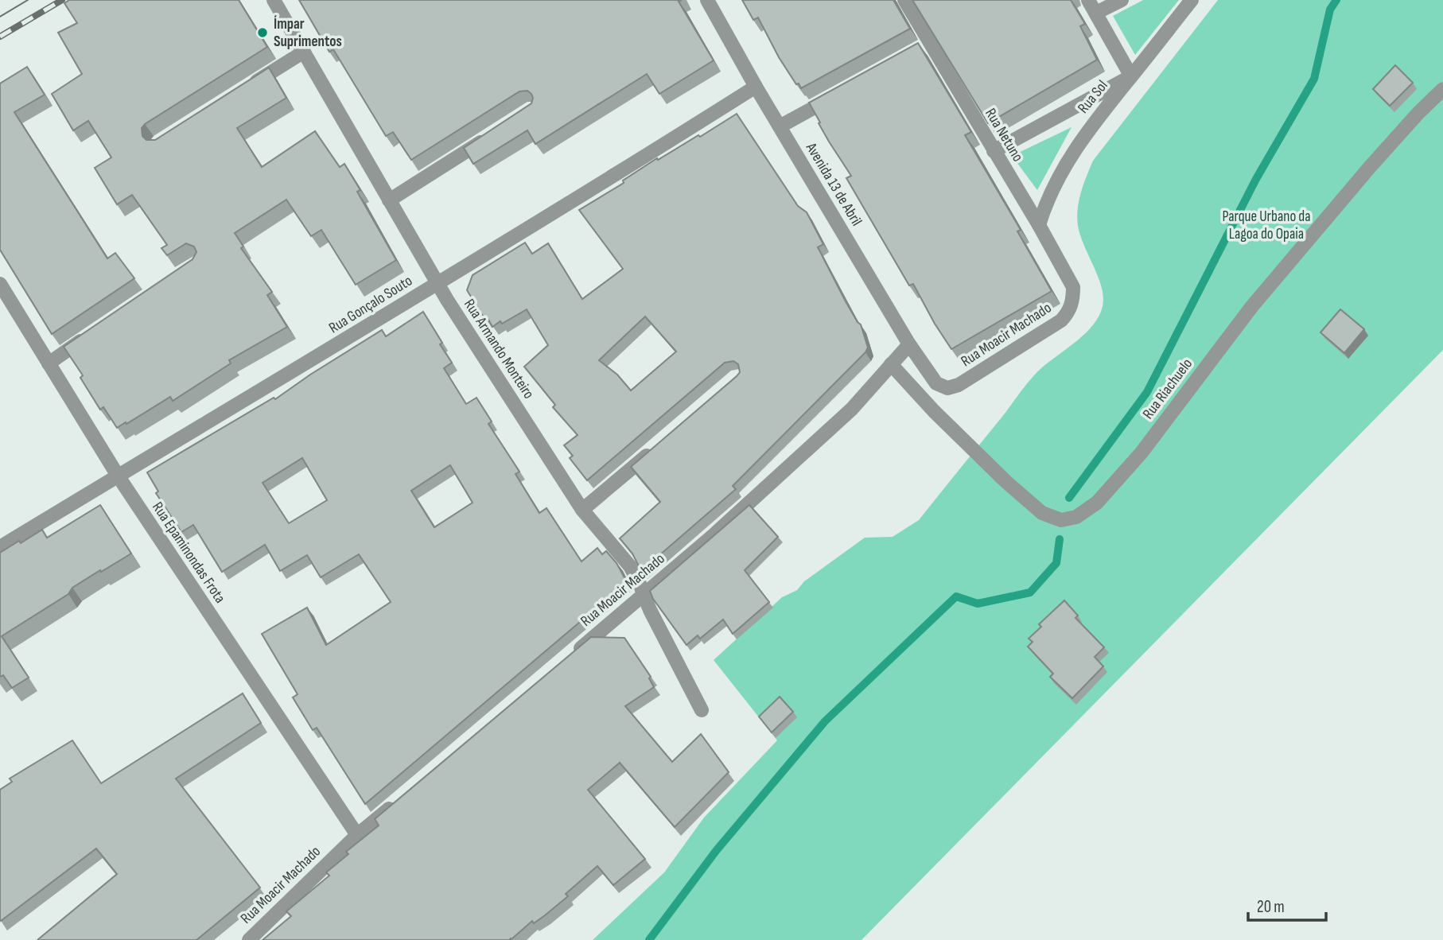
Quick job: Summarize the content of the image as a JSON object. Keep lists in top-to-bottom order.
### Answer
{
  "streets": {
    "street": [
      "Rua Sol",
      "Rua Netuno",
      "Avenida 13 de Abril",
      "Rua Gonçalo Souto",
      "Rua Moacir Machado",
      "Rua Armando Monteiro",
      "Rua Riachuelo",
      "Rua Epaminondas Frota"
    ]
  },
  "crossings": [
    ["Rua Sol", "Rua Netuno"],
    ["Rua Netuno", "Rua Moacir Machado"],
    ["Avenida 13 de Abril", "Rua Gonçalo Souto"],
    ["Avenida 13 de Abril", "Rua Moacir Machado"],
    ["Rua Gonçalo Souto", "Rua Armando Monteiro"],
    ["Rua Gonçalo Souto", "Rua Epaminondas Frota"],
    ["Rua Moacir Machado", "Rua Armando Monteiro"],
    ["Rua Moacir Machado", "Rua Riachuelo"],
    ["Rua Moacir Machado", "Rua Epaminondas Frota"]
  ],
  "parks": ["Parque Urbano da Lagoa do Opaia"],
  "places": ["Ímpar Suprimentos"],
  "scale_bar": "20 m"
}
